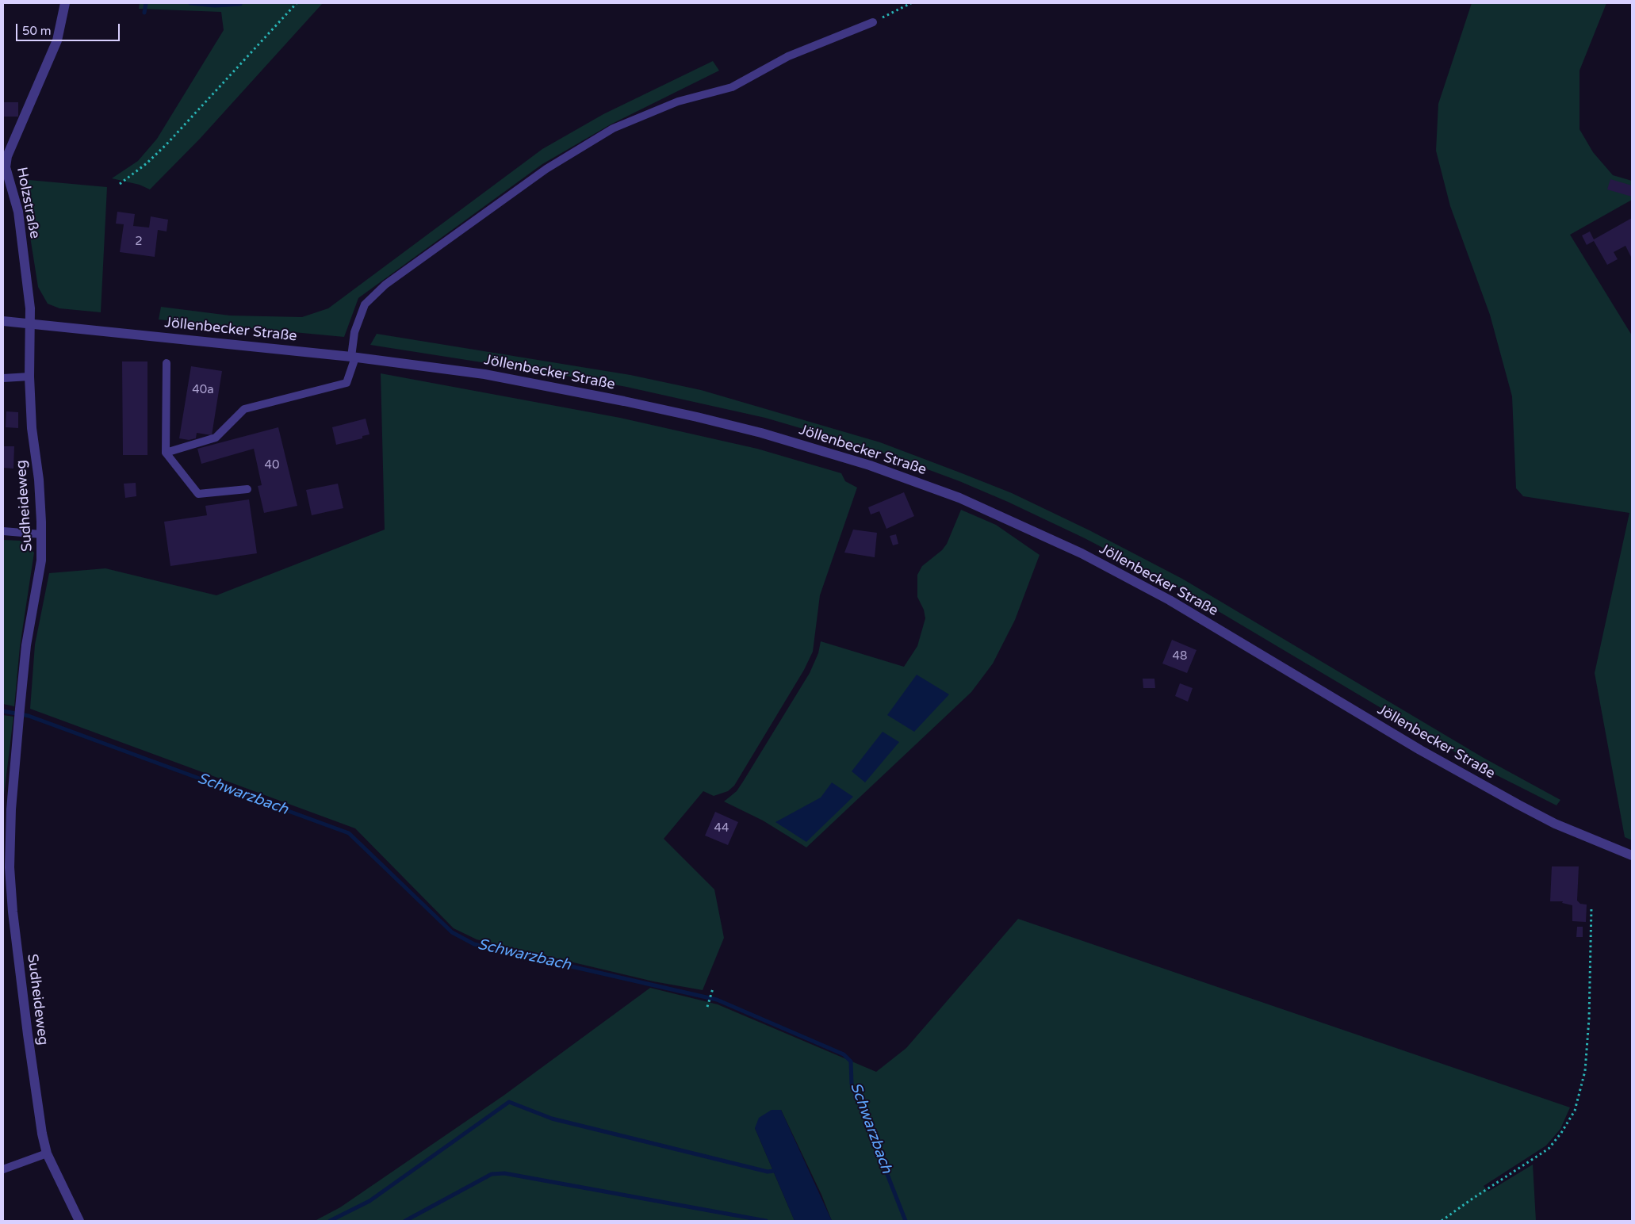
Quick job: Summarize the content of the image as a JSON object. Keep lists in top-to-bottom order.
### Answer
{
  "streets": {
    "street": ["Holzstraße", "Jöllenbecker Straße", "Sudheideweg"]
  },
  "crossings": [
    ["Holzstraße", "Jöllenbecker Straße"],
    ["Holzstraße", "Sudheideweg"],
    ["Jöllenbecker Straße", "Sudheideweg"]
  ],
  "water": ["Schwarzbach"],
  "house_numbers": [
    "2",
    "40a",
    "40",
    "48",
    "44"
  ],
  "scale_bar": "50 m"
}
